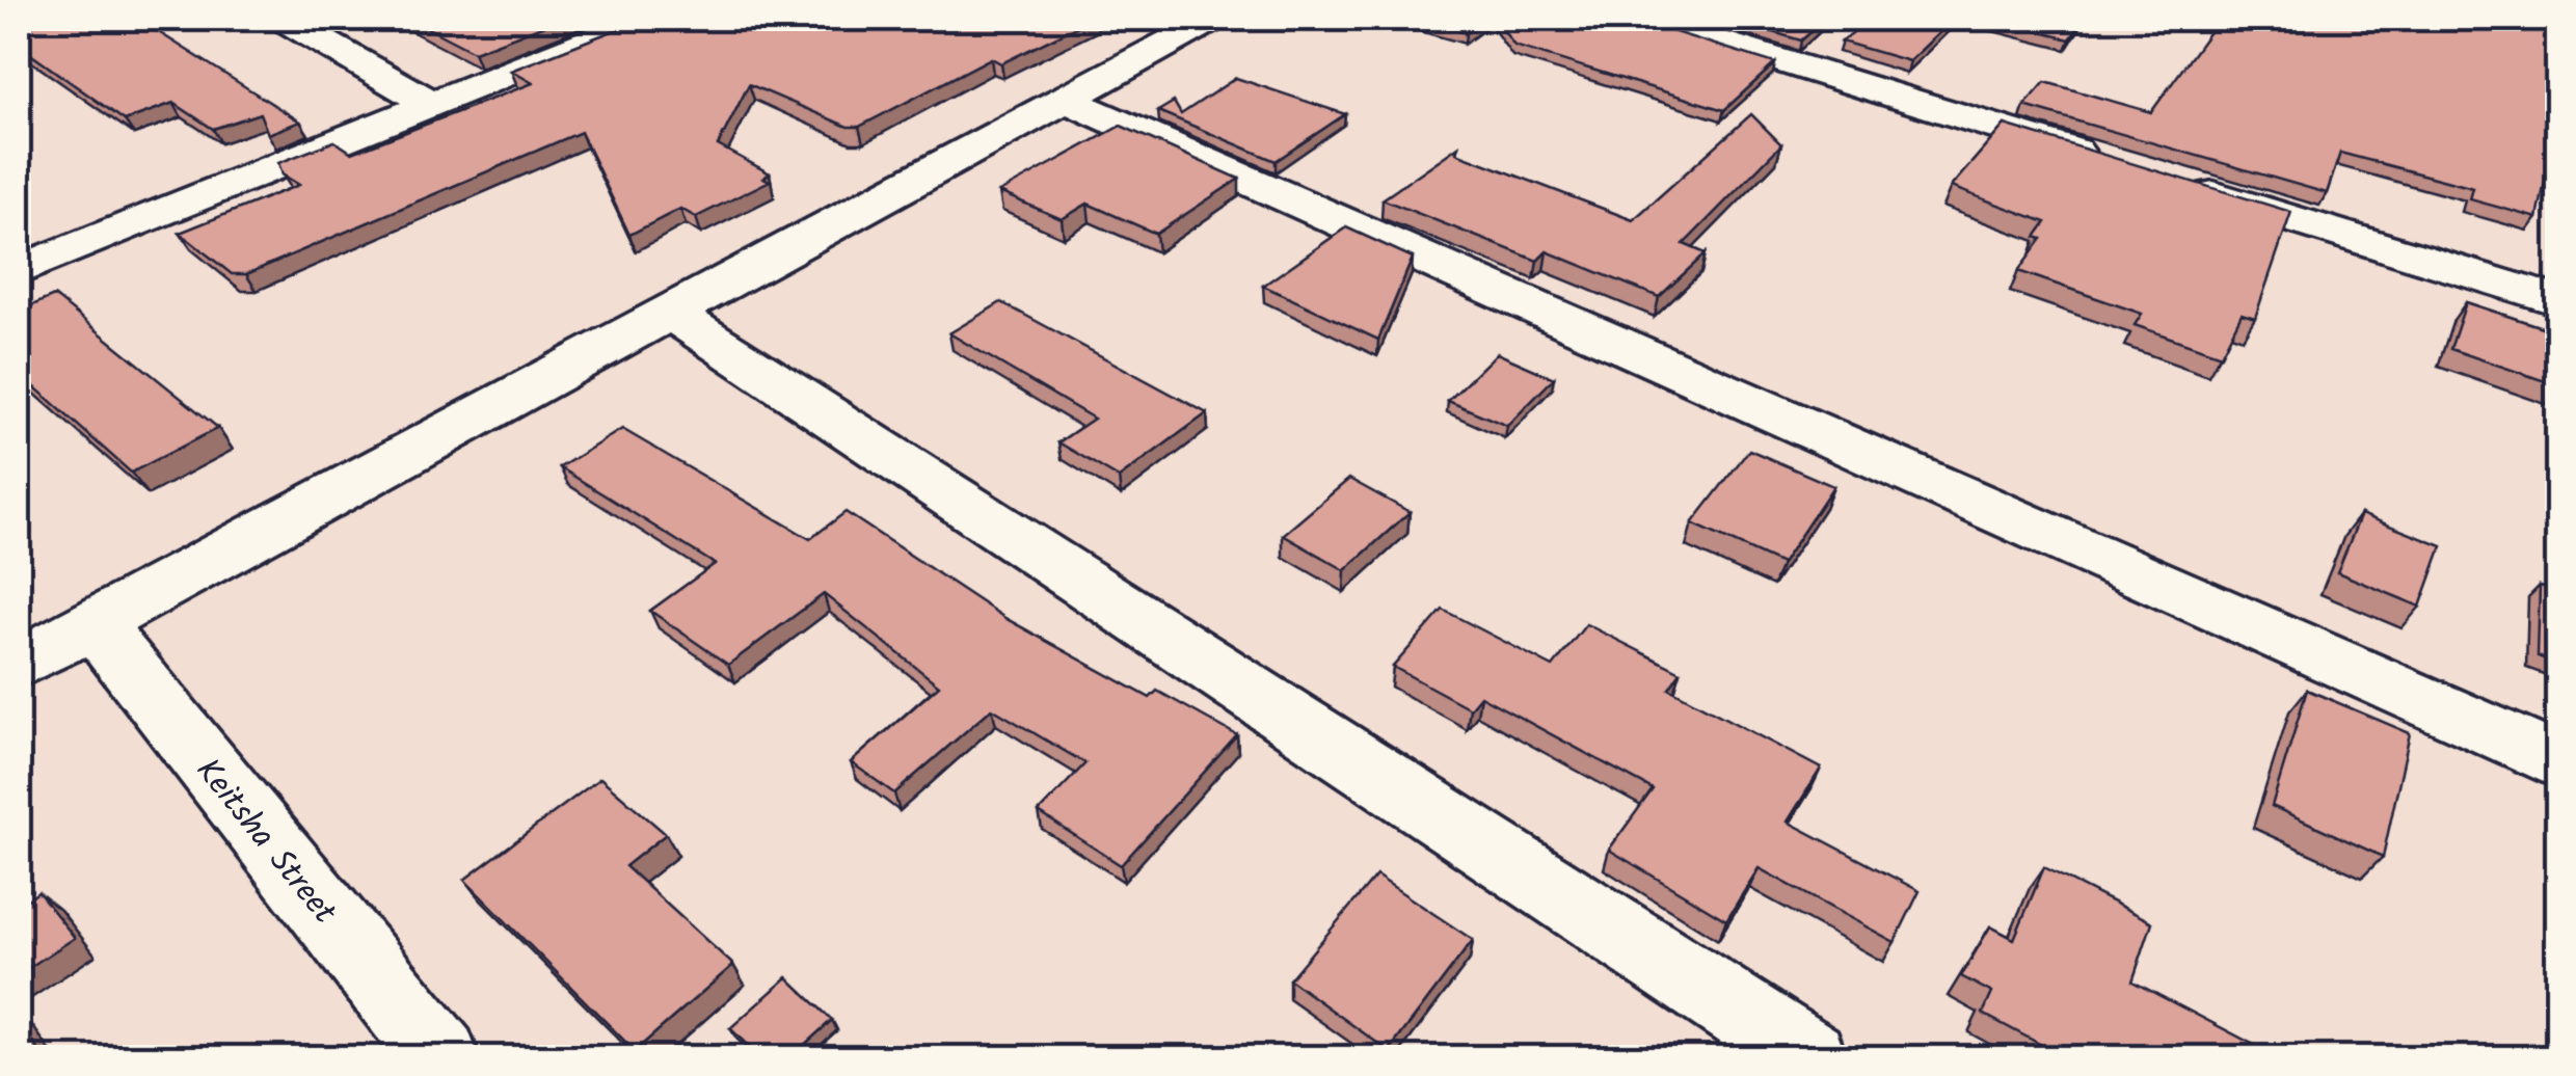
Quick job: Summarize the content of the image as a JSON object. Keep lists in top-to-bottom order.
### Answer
{
  "streets": {
    "street": ["Keitsha Street"]
  }
}
